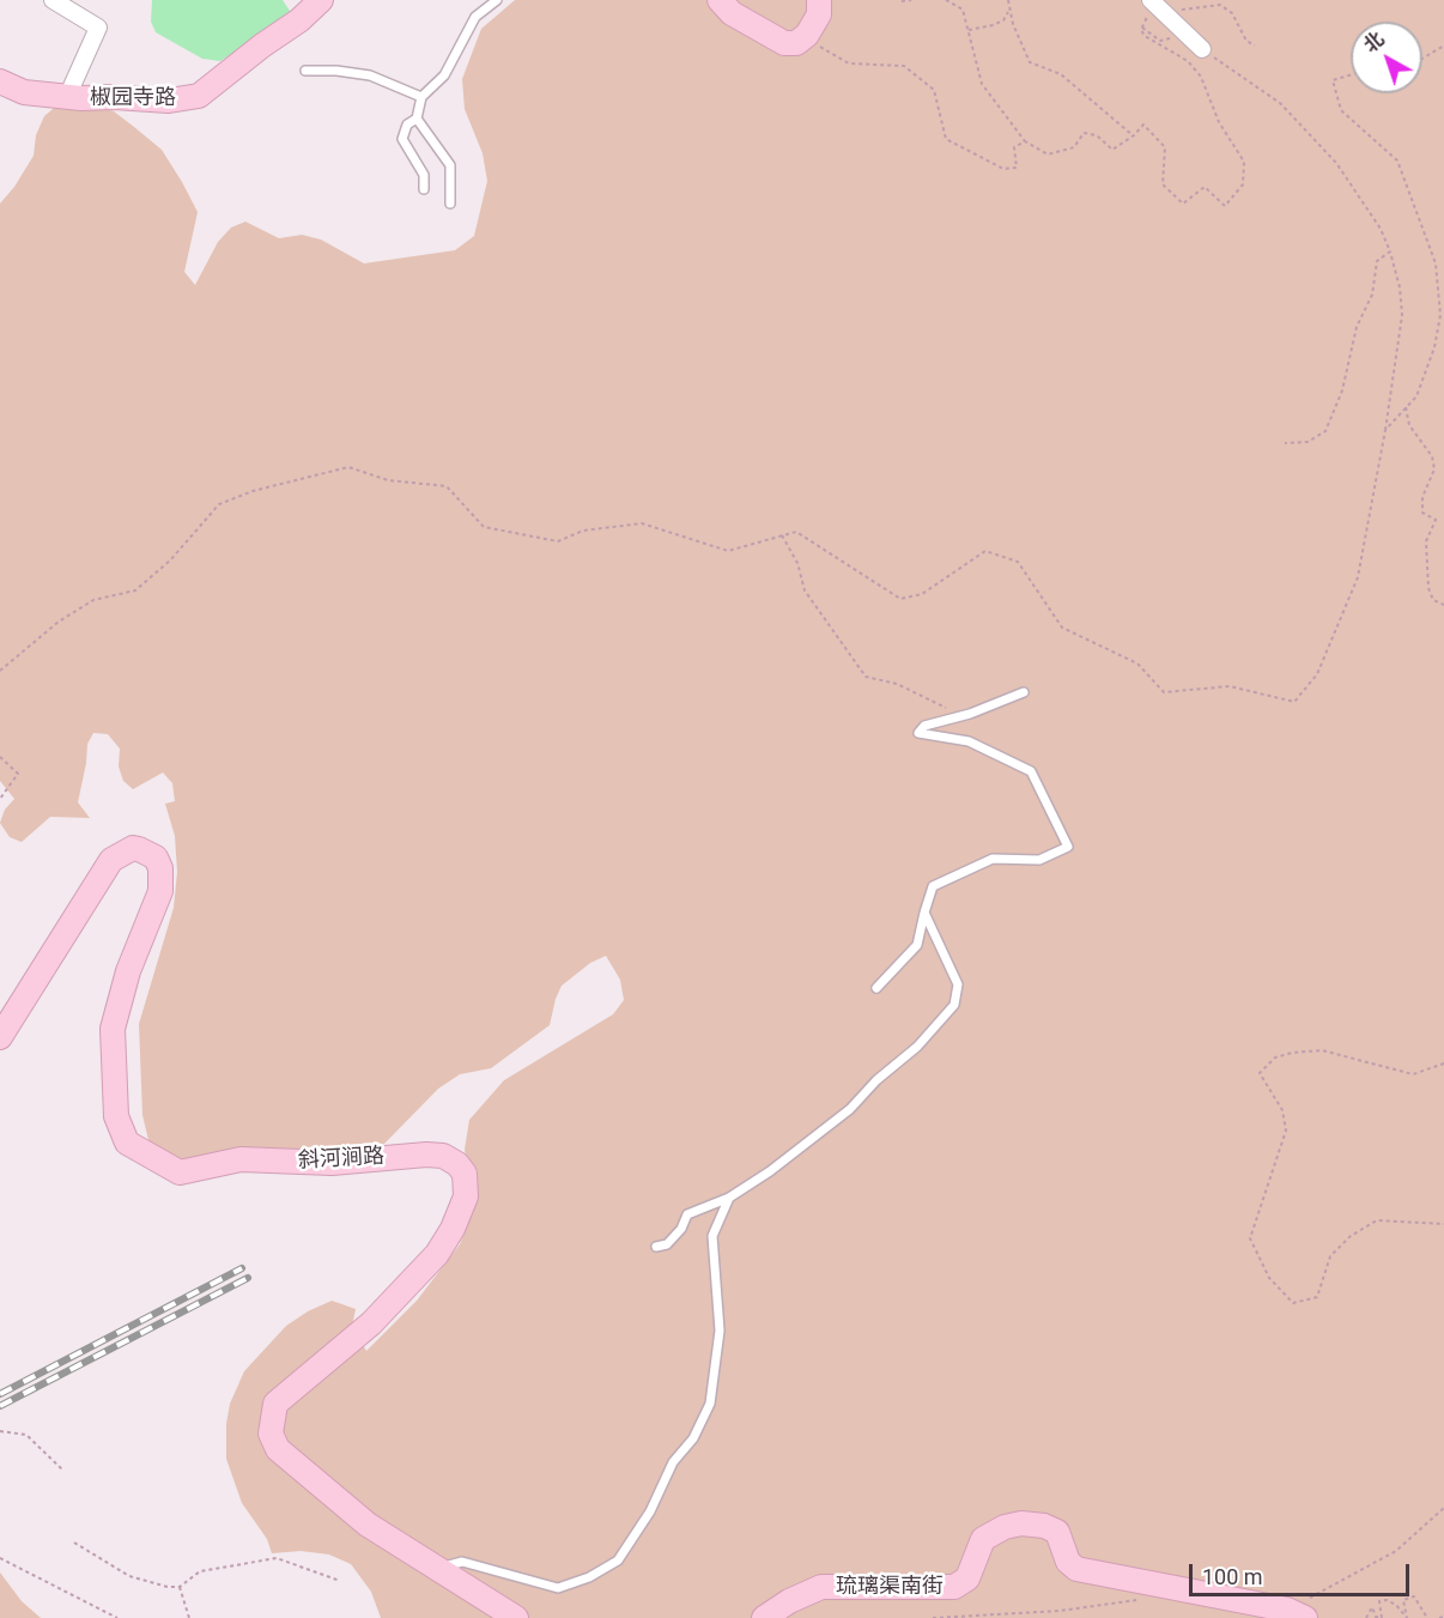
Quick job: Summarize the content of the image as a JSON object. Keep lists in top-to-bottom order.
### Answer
{
  "streets": {
    "street": ["椒园寺路", "斜河涧路", "琉璃渠南街"]
  },
  "scale_bar": "100 m",
  "north": "top left"
}
